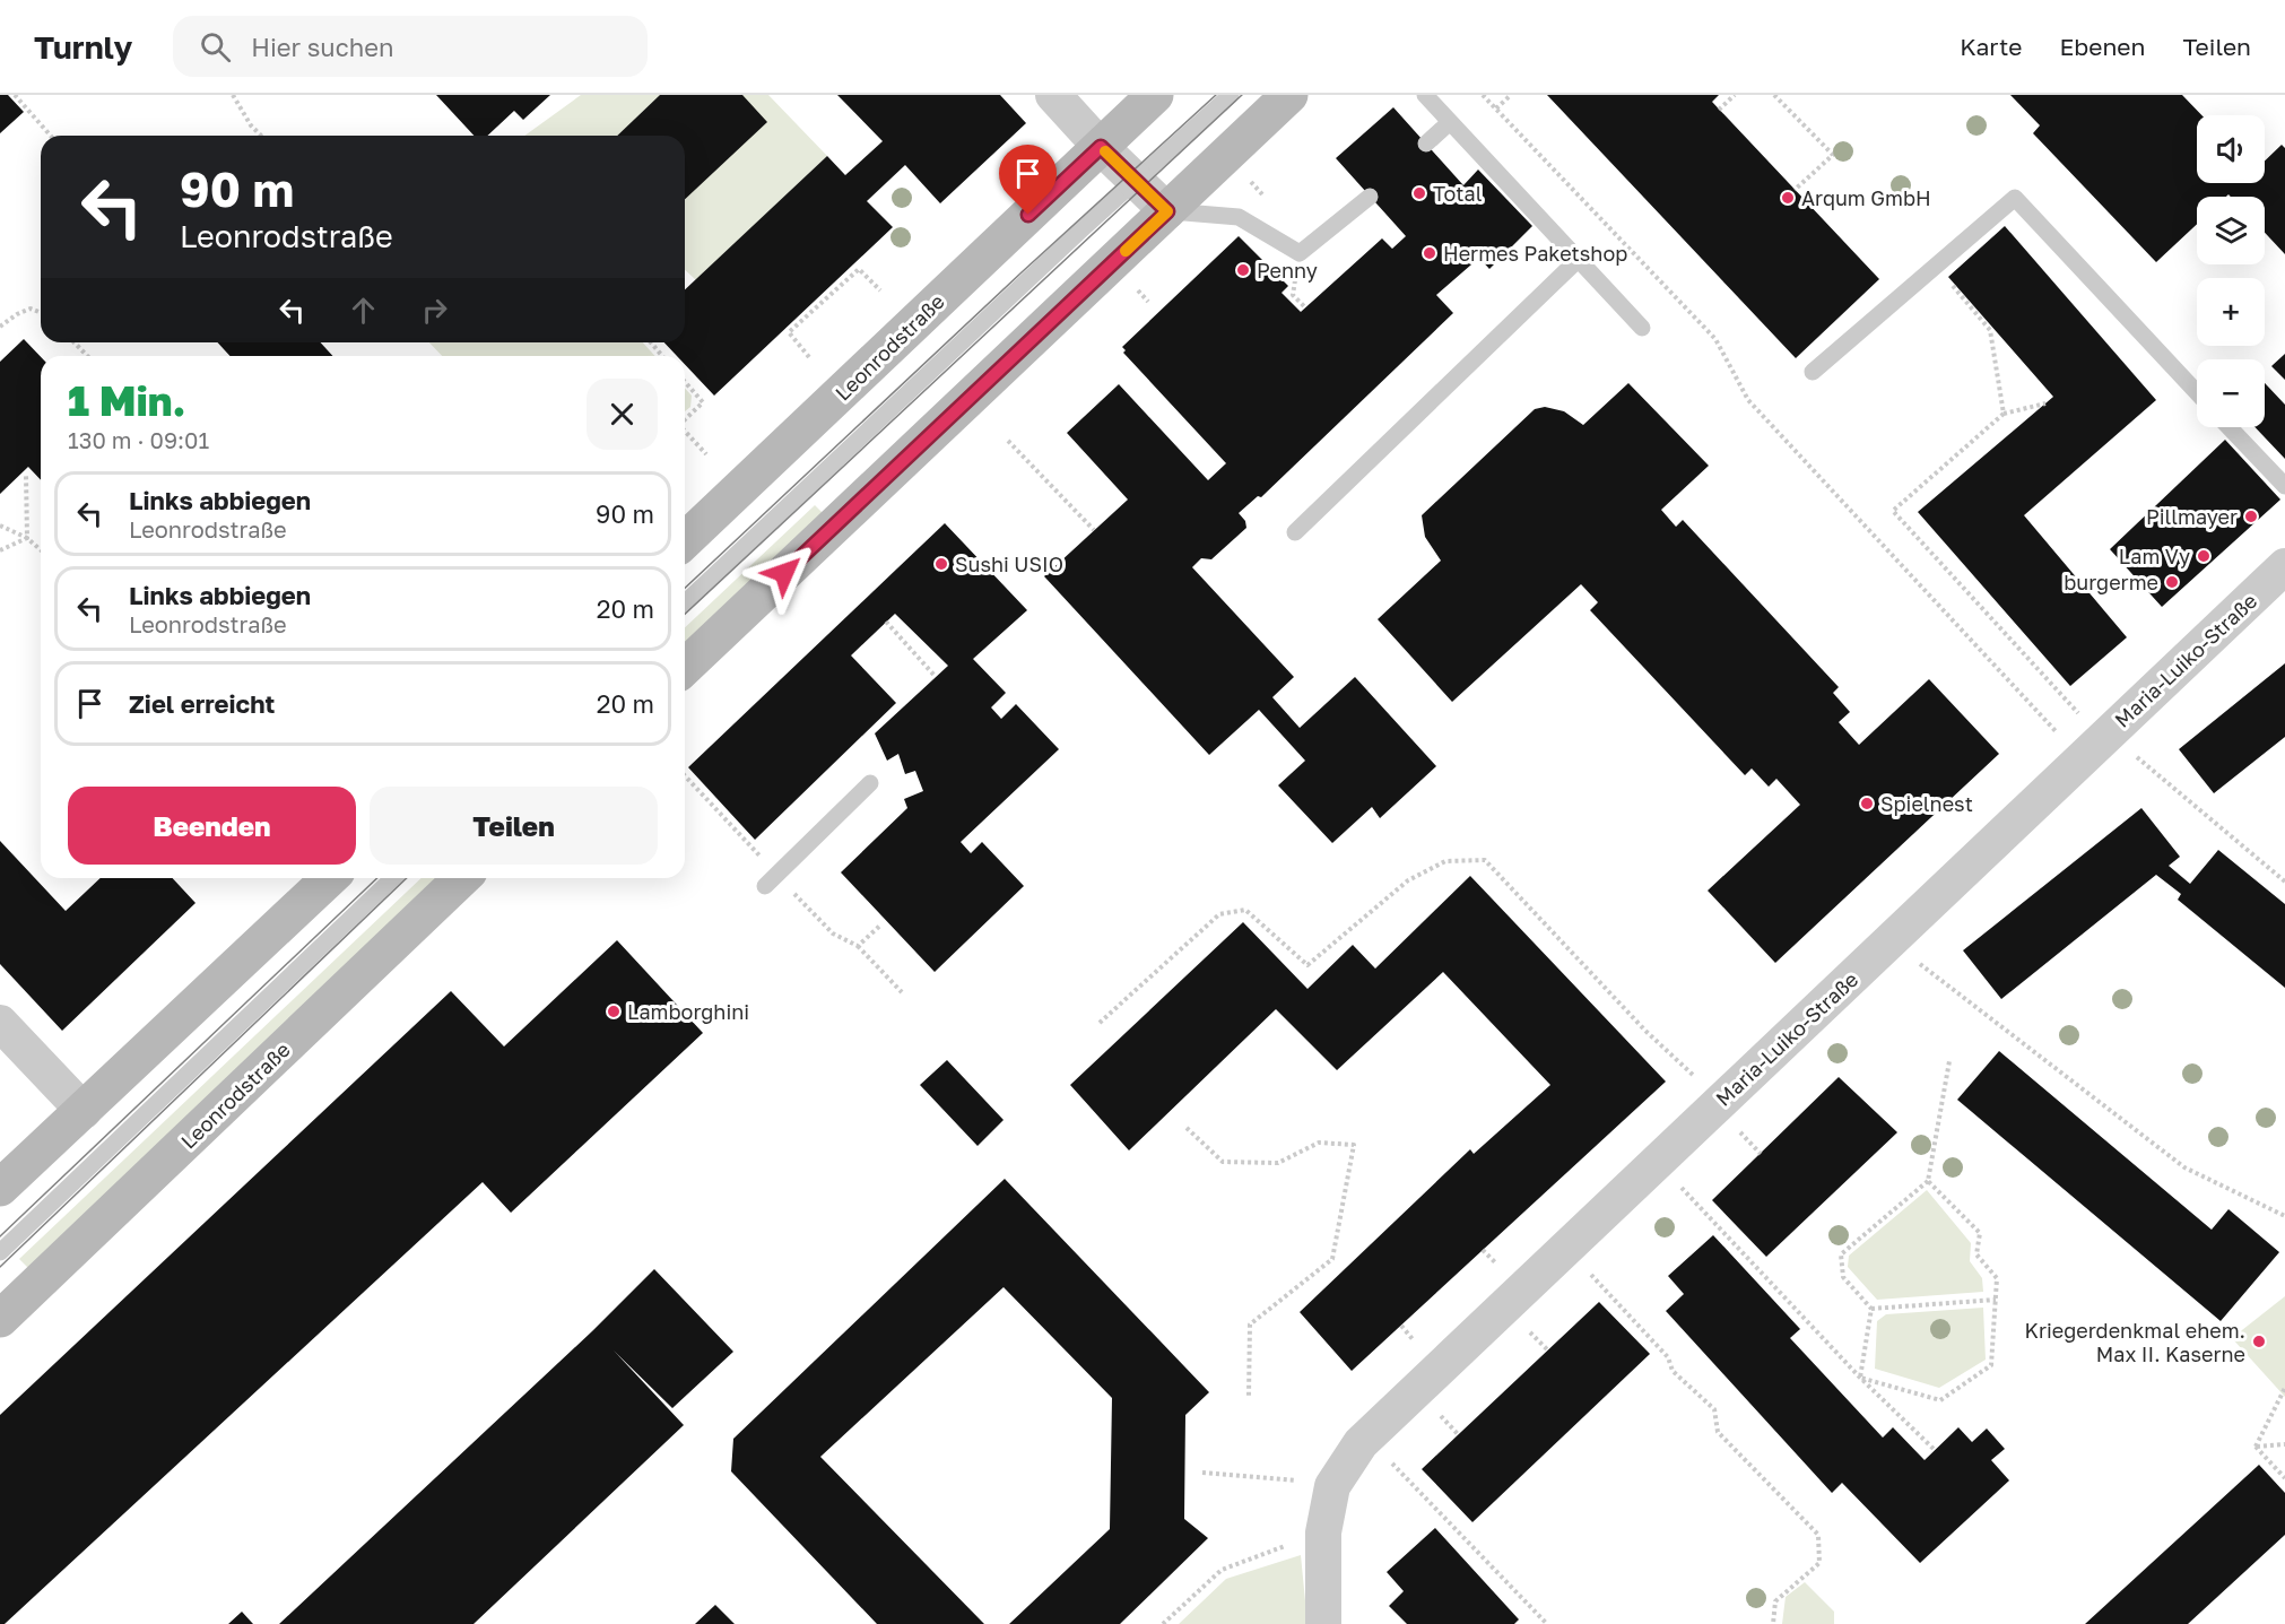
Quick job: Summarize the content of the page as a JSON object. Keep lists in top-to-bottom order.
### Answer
{
  "streets": {
    "main road": ["Leonrodstraße"],
    "street": ["Maria-Luiko-Straße"]
  },
  "places": [
    "Total",
    "Arqum GmbH",
    "Hermes Paketshop",
    "Penny",
    "Pillmayer",
    "Lam Vy",
    "Sushi USIO",
    "burgerme",
    "Spielnest",
    "Lamborghini",
    "Kriegerdenkmal ehem. Max II. Kaserne"
  ],
  "page": {
    "header": "Turnly",
    "search": "Hier suchen",
    "nav": ["Karte", "Ebenen", "Teilen"],
    "map_buttons": ["+", "−"],
    "turn": ["90 m", "Leonrodstraße"],
    "heading": ["1 Min.", "130 m · 09:01"],
    "list": [
      {
        "name": "Links abbiegen",
        "note": "Leonrodstraße",
        "value": "90 m"
      },
      {
        "name": "Links abbiegen",
        "note": "Leonrodstraße",
        "value": "20 m"
      },
      {
        "name": "Ziel erreicht",
        "value": "20 m"
      }
    ],
    "buttons": ["Beenden", "Teilen"]
  }
}
